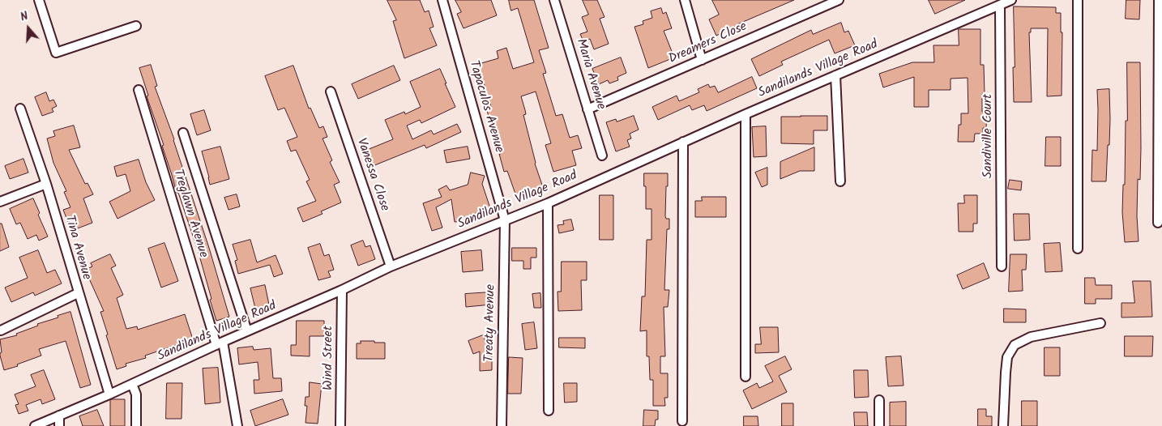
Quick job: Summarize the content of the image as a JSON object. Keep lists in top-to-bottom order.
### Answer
{
  "streets": {
    "street": [
      "Dreamers Close",
      "Sandilands Village Road",
      "Maria Avenue",
      "Tapaculos Avenue",
      "Sandiville Court",
      "Vanessa Close",
      "Treglawn Avenue",
      "Tina Avenue",
      "Treaty Avenue",
      "Wind Street"
    ]
  },
  "crossings": [
    ["Dreamers Close", "Maria Avenue"],
    ["Sandilands Village Road", "Tapaculos Avenue"],
    ["Sandilands Village Road", "Sandiville Court"],
    ["Sandilands Village Road", "Vanessa Close"],
    ["Sandilands Village Road", "Treglawn Avenue"],
    ["Sandilands Village Road", "Tina Avenue"],
    ["Sandilands Village Road", "Treaty Avenue"],
    ["Sandilands Village Road", "Wind Street"],
    ["Tapaculos Avenue", "Treaty Avenue"]
  ],
  "north": "top"
}
